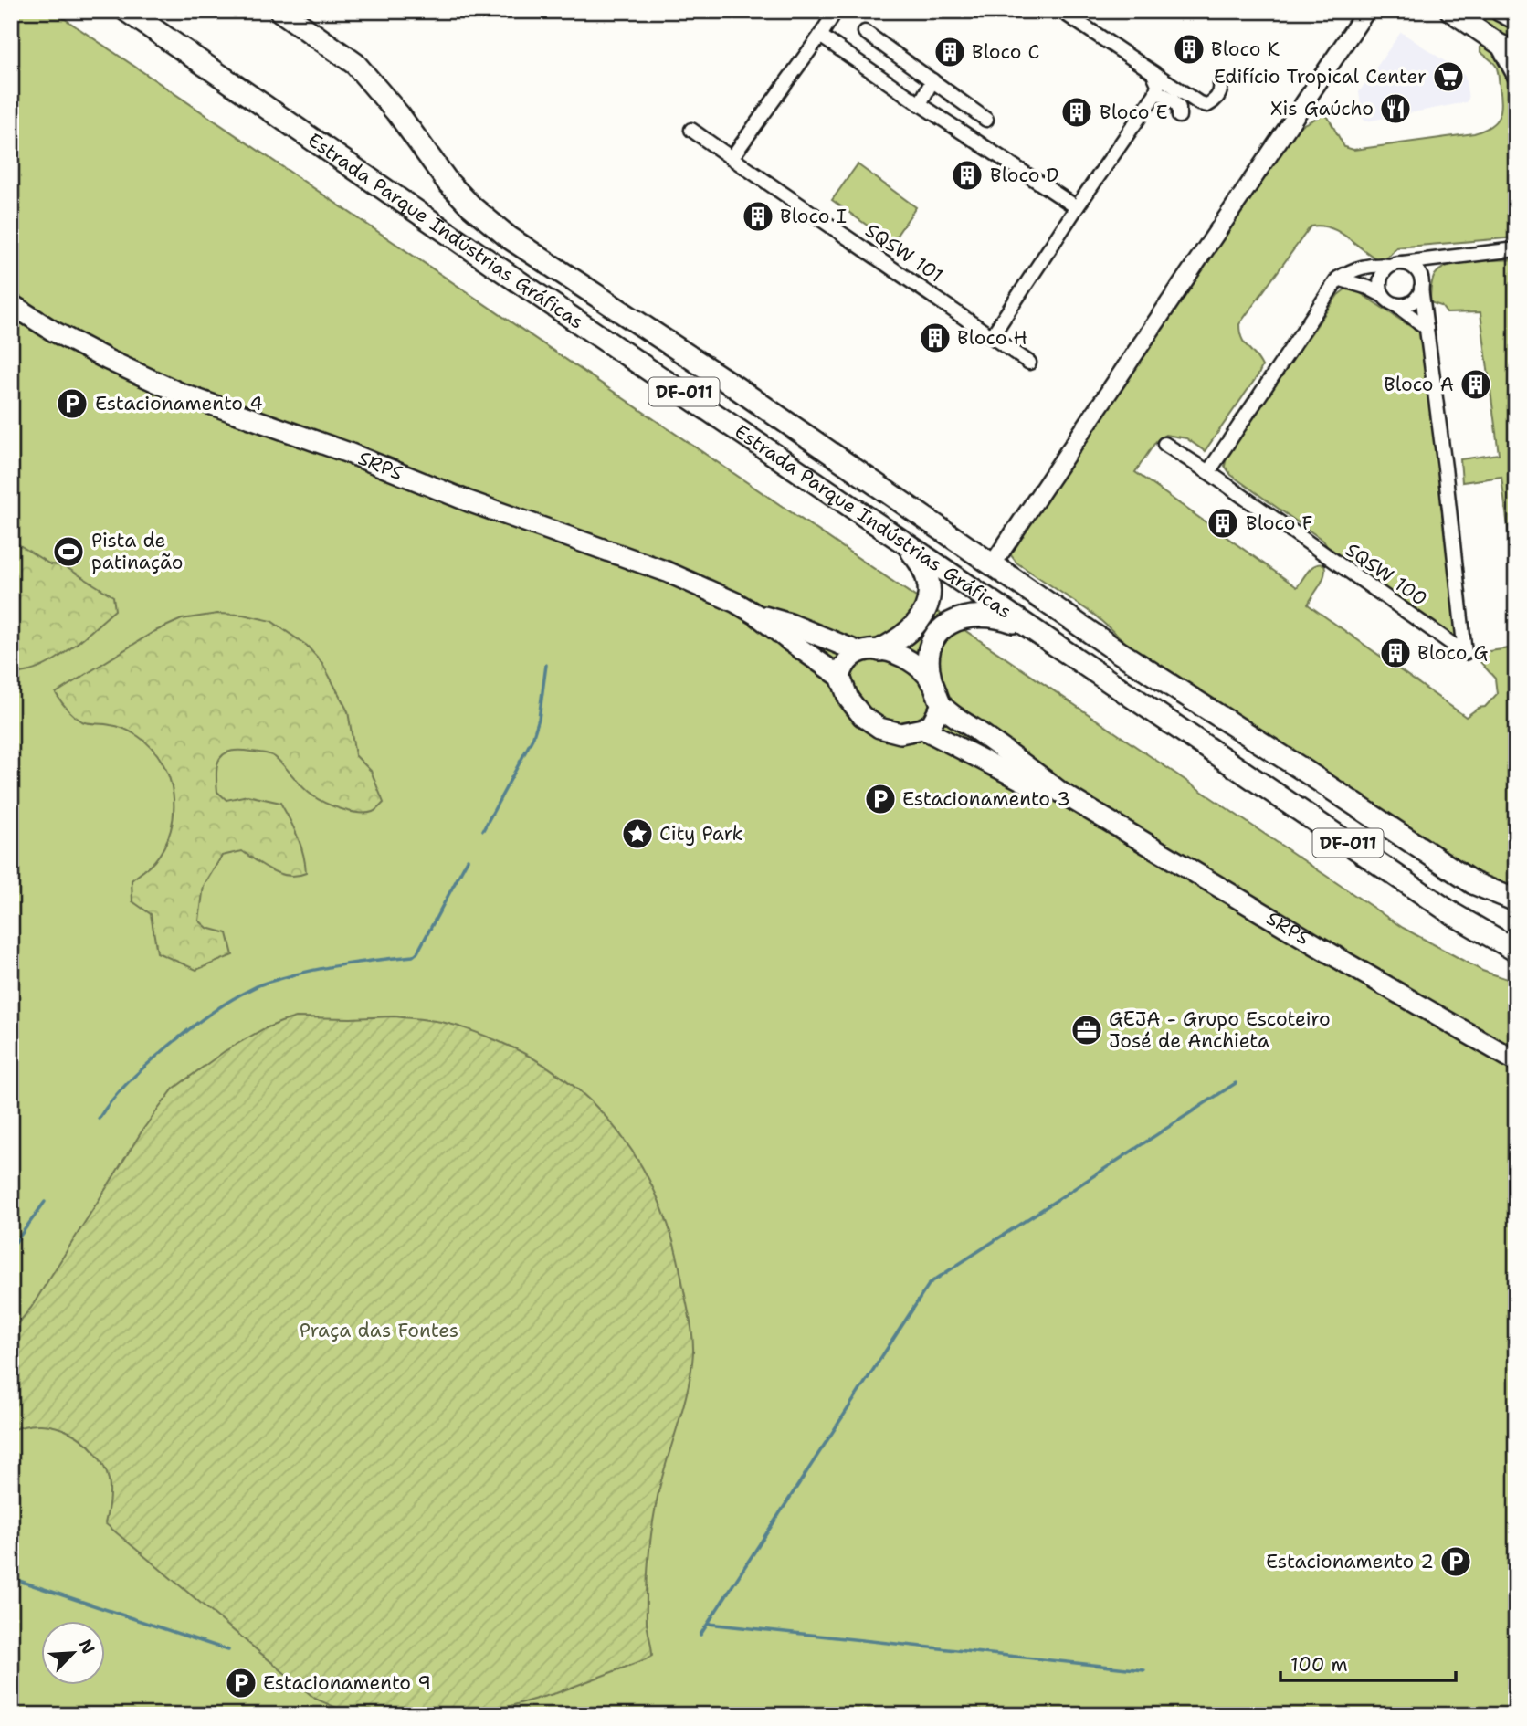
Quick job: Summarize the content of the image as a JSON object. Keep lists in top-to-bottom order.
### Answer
{
  "streets": {
    "main road": ["Estrada Parque Indústrias Gráficas", "DF-011", "SRPS"],
    "street": ["SQSW 101", "SQSW 100"]
  },
  "parks": ["Praça das Fontes"],
  "places": {
    "building": [
      "Bloco K",
      "Bloco C",
      "Bloco E",
      "Bloco D",
      "Bloco I",
      "Bloco H",
      "Bloco A",
      "Bloco F",
      "Bloco G"
    ],
    "supermarket": ["Edifício Tropical Center"],
    "restaurant": ["Xis Gaúcho"],
    "parking": [
      "Estacionamento 4",
      "Estacionamento 3",
      "Estacionamento 2",
      "Estacionamento 9"
    ],
    "sports": ["Pista de patinação"],
    "place": ["City Park"],
    "office": ["GEJA - Grupo Escoteiro José de Anchieta"]
  },
  "scale_bar": "100 m",
  "north": "top right"
}
